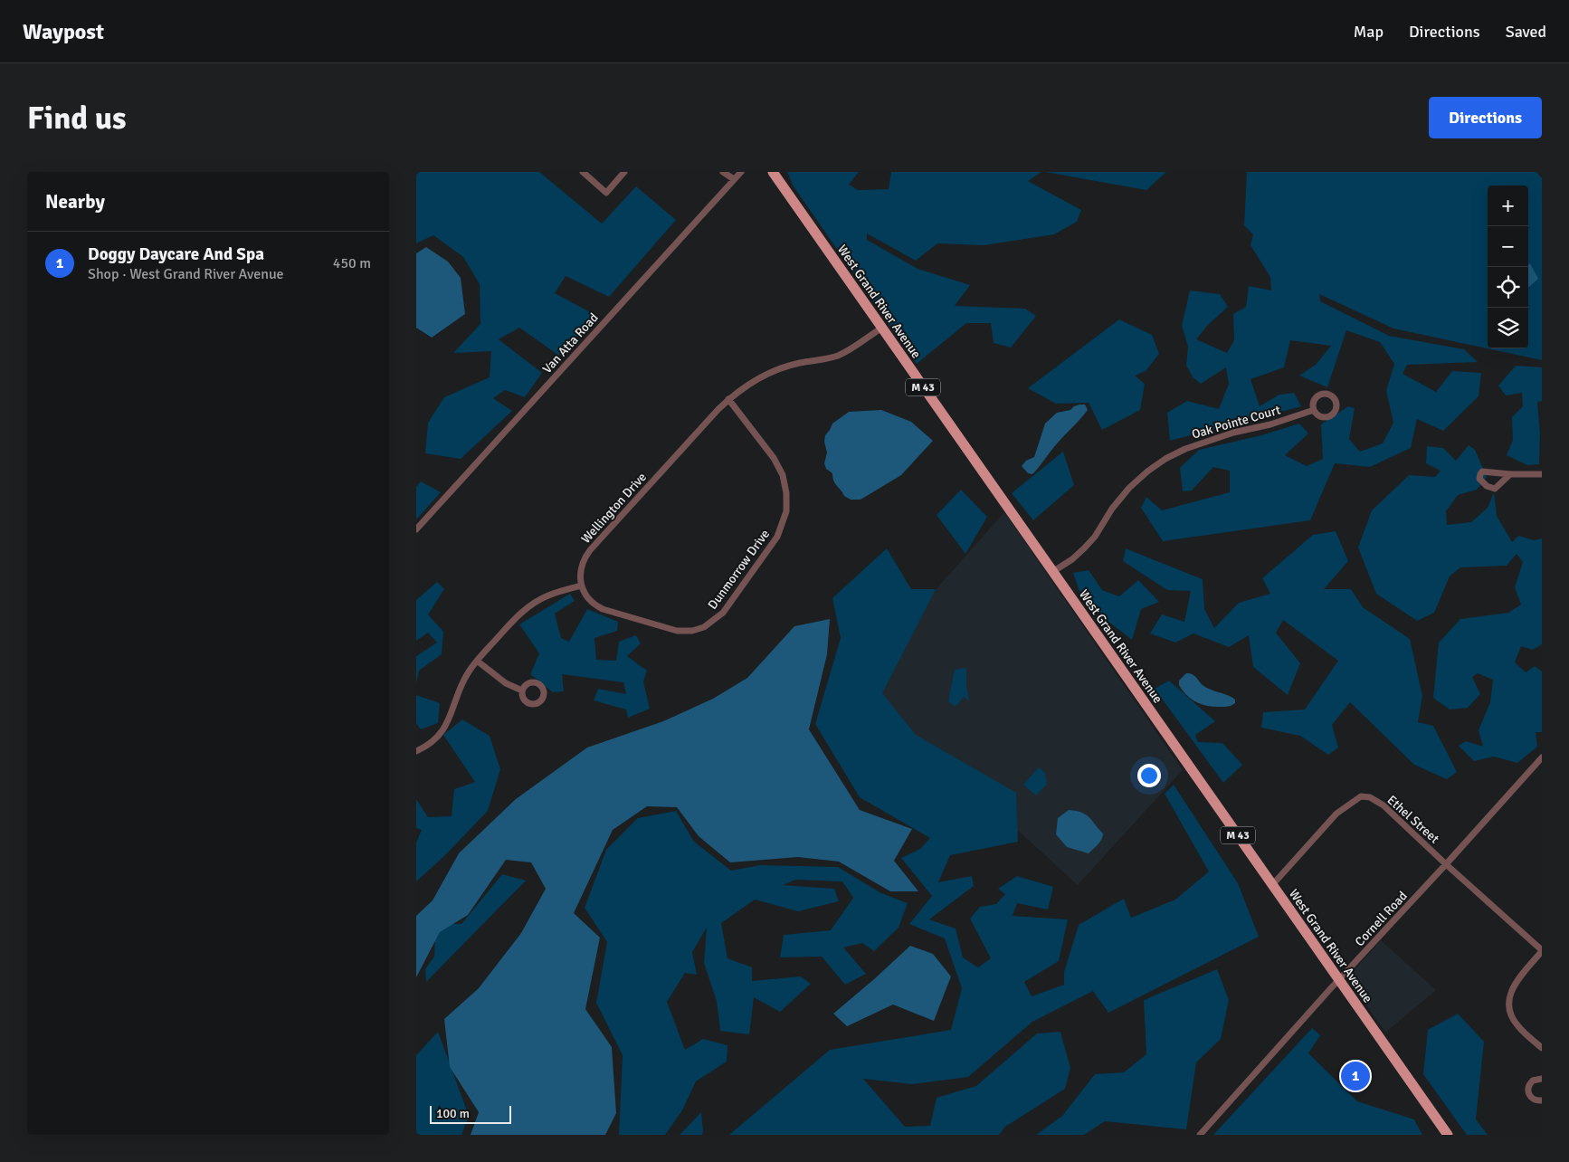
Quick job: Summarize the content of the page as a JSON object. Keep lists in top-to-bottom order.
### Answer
{
  "streets": {
    "main road": ["West Grand River Avenue", "M 43"],
    "street": [
      "Van Atta Road",
      "Oak Pointe Court",
      "Wellington Drive",
      "Dunmorrow Drive",
      "Ethel Street",
      "Cornell Road"
    ]
  },
  "crossings": [
    ["West Grand River Avenue", "Oak Pointe Court"],
    ["West Grand River Avenue", "Wellington Drive"],
    ["West Grand River Avenue", "Ethel Street"],
    ["West Grand River Avenue", "Cornell Road"],
    ["Wellington Drive", "Dunmorrow Drive"],
    ["Ethel Street", "Cornell Road"]
  ],
  "scale_bar": "100 m",
  "page": {
    "header": "Waypost",
    "nav": ["Map", "Directions", "Saved"],
    "buttons": "Directions",
    "title": "Find us",
    "heading": "Nearby",
    "map_buttons": ["+", "−"],
    "list": [
      {
        "mark": "1",
        "name": "Doggy Daycare And Spa",
        "note": "Shop · West Grand River Avenue",
        "value": "450 m"
      }
    ],
    "pins": "1",
    "scale": "100 m"
  }
}
